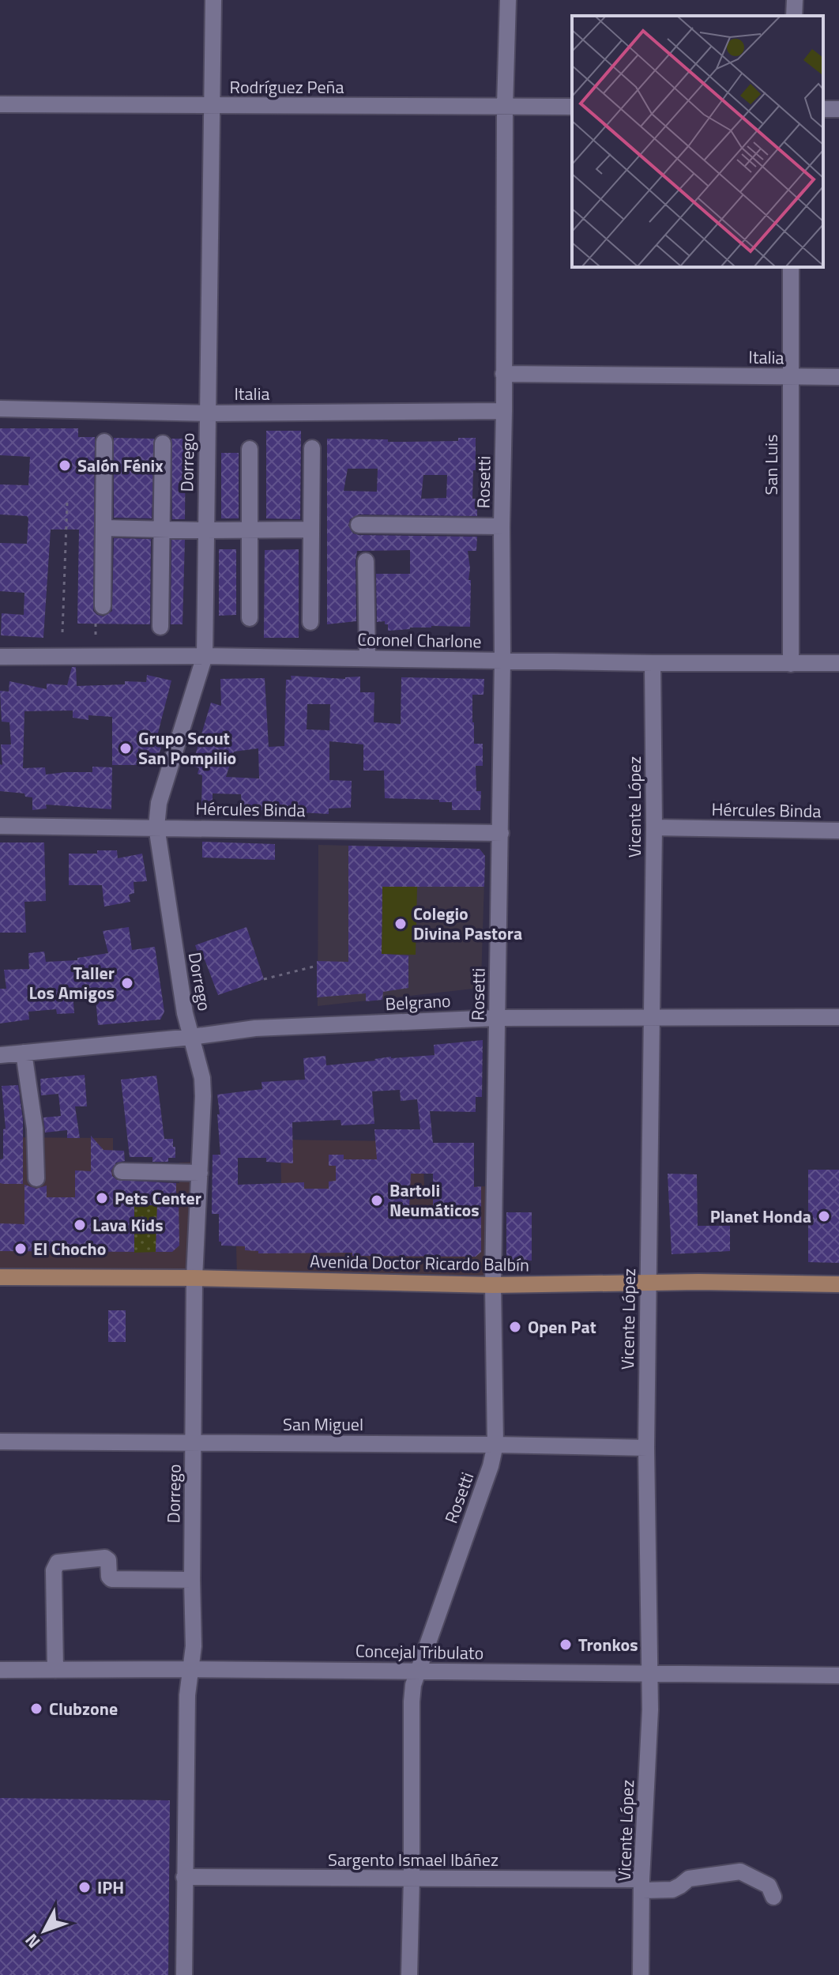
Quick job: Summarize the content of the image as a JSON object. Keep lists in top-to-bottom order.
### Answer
{
  "streets": {
    "main road": ["Avenida Doctor Ricardo Balbín"],
    "street": [
      "Rodríguez Peña",
      "Italia",
      "Dorrego",
      "San Luis",
      "Rosetti",
      "Coronel Charlone",
      "Vicente López",
      "Hércules Binda",
      "Belgrano",
      "San Miguel",
      "Concejal Tribulato",
      "Sargento Ismael Ibáñez"
    ]
  },
  "crossings": [
    ["Rodríguez Peña", "Dorrego"],
    ["Rodríguez Peña", "Rosetti"],
    ["Italia", "Dorrego"],
    ["Italia", "San Luis"],
    ["Italia", "Rosetti"],
    ["Dorrego", "Coronel Charlone"],
    ["Dorrego", "Hércules Binda"],
    ["Dorrego", "Belgrano"],
    ["Dorrego", "Avenida Doctor Ricardo Balbín"],
    ["Dorrego", "San Miguel"],
    ["Dorrego", "Concejal Tribulato"],
    ["Dorrego", "Sargento Ismael Ibáñez"],
    ["San Luis", "Coronel Charlone"],
    ["Rosetti", "Coronel Charlone"],
    ["Rosetti", "Hércules Binda"],
    ["Rosetti", "Belgrano"],
    ["Rosetti", "Avenida Doctor Ricardo Balbín"],
    ["Rosetti", "San Miguel"],
    ["Rosetti", "Concejal Tribulato"],
    ["Rosetti", "Sargento Ismael Ibáñez"],
    ["Coronel Charlone", "Vicente López"],
    ["Vicente López", "Hércules Binda"],
    ["Vicente López", "Belgrano"],
    ["Vicente López", "Avenida Doctor Ricardo Balbín"],
    ["Vicente López", "San Miguel"],
    ["Vicente López", "Concejal Tribulato"],
    ["Vicente López", "Sargento Ismael Ibáñez"]
  ],
  "places": [
    "Salón Fénix",
    "Grupo Scout San Pompilio",
    "Colegio Divina Pastora",
    "Taller Los Amigos",
    "Pets Center",
    "Bartoli Neumáticos",
    "Planet Honda",
    "Lava Kids",
    "El Chocho",
    "Open Pat",
    "Tronkos",
    "Clubzone",
    "IPH"
  ],
  "north": "bottom left"
}
